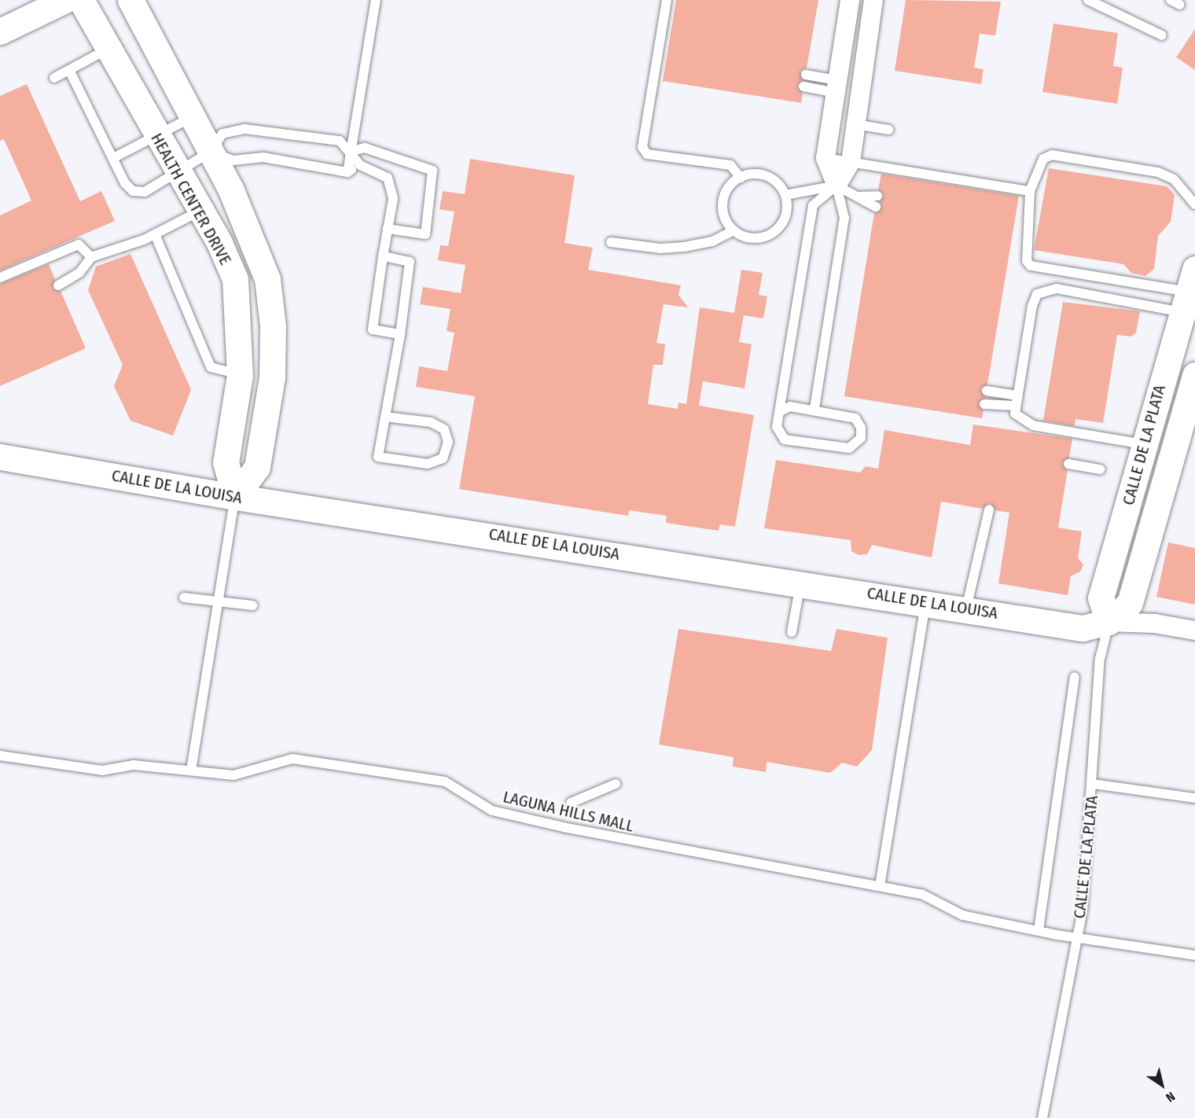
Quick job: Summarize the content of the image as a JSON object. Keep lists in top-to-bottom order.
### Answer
{
  "streets": {
    "street": ["HEALTH CENTER DRIVE", "CALLE DE LA PLATA", "CALLE DE LA LOUISA"],
    "lane": ["LAGUNA HILLS MALL"]
  },
  "crossings": [
    ["HEALTH CENTER DRIVE", "CALLE DE LA LOUISA"],
    ["CALLE DE LA PLATA", "CALLE DE LA LOUISA"],
    ["CALLE DE LA PLATA", "LAGUNA HILLS MALL"]
  ],
  "north": "bottom right"
}
